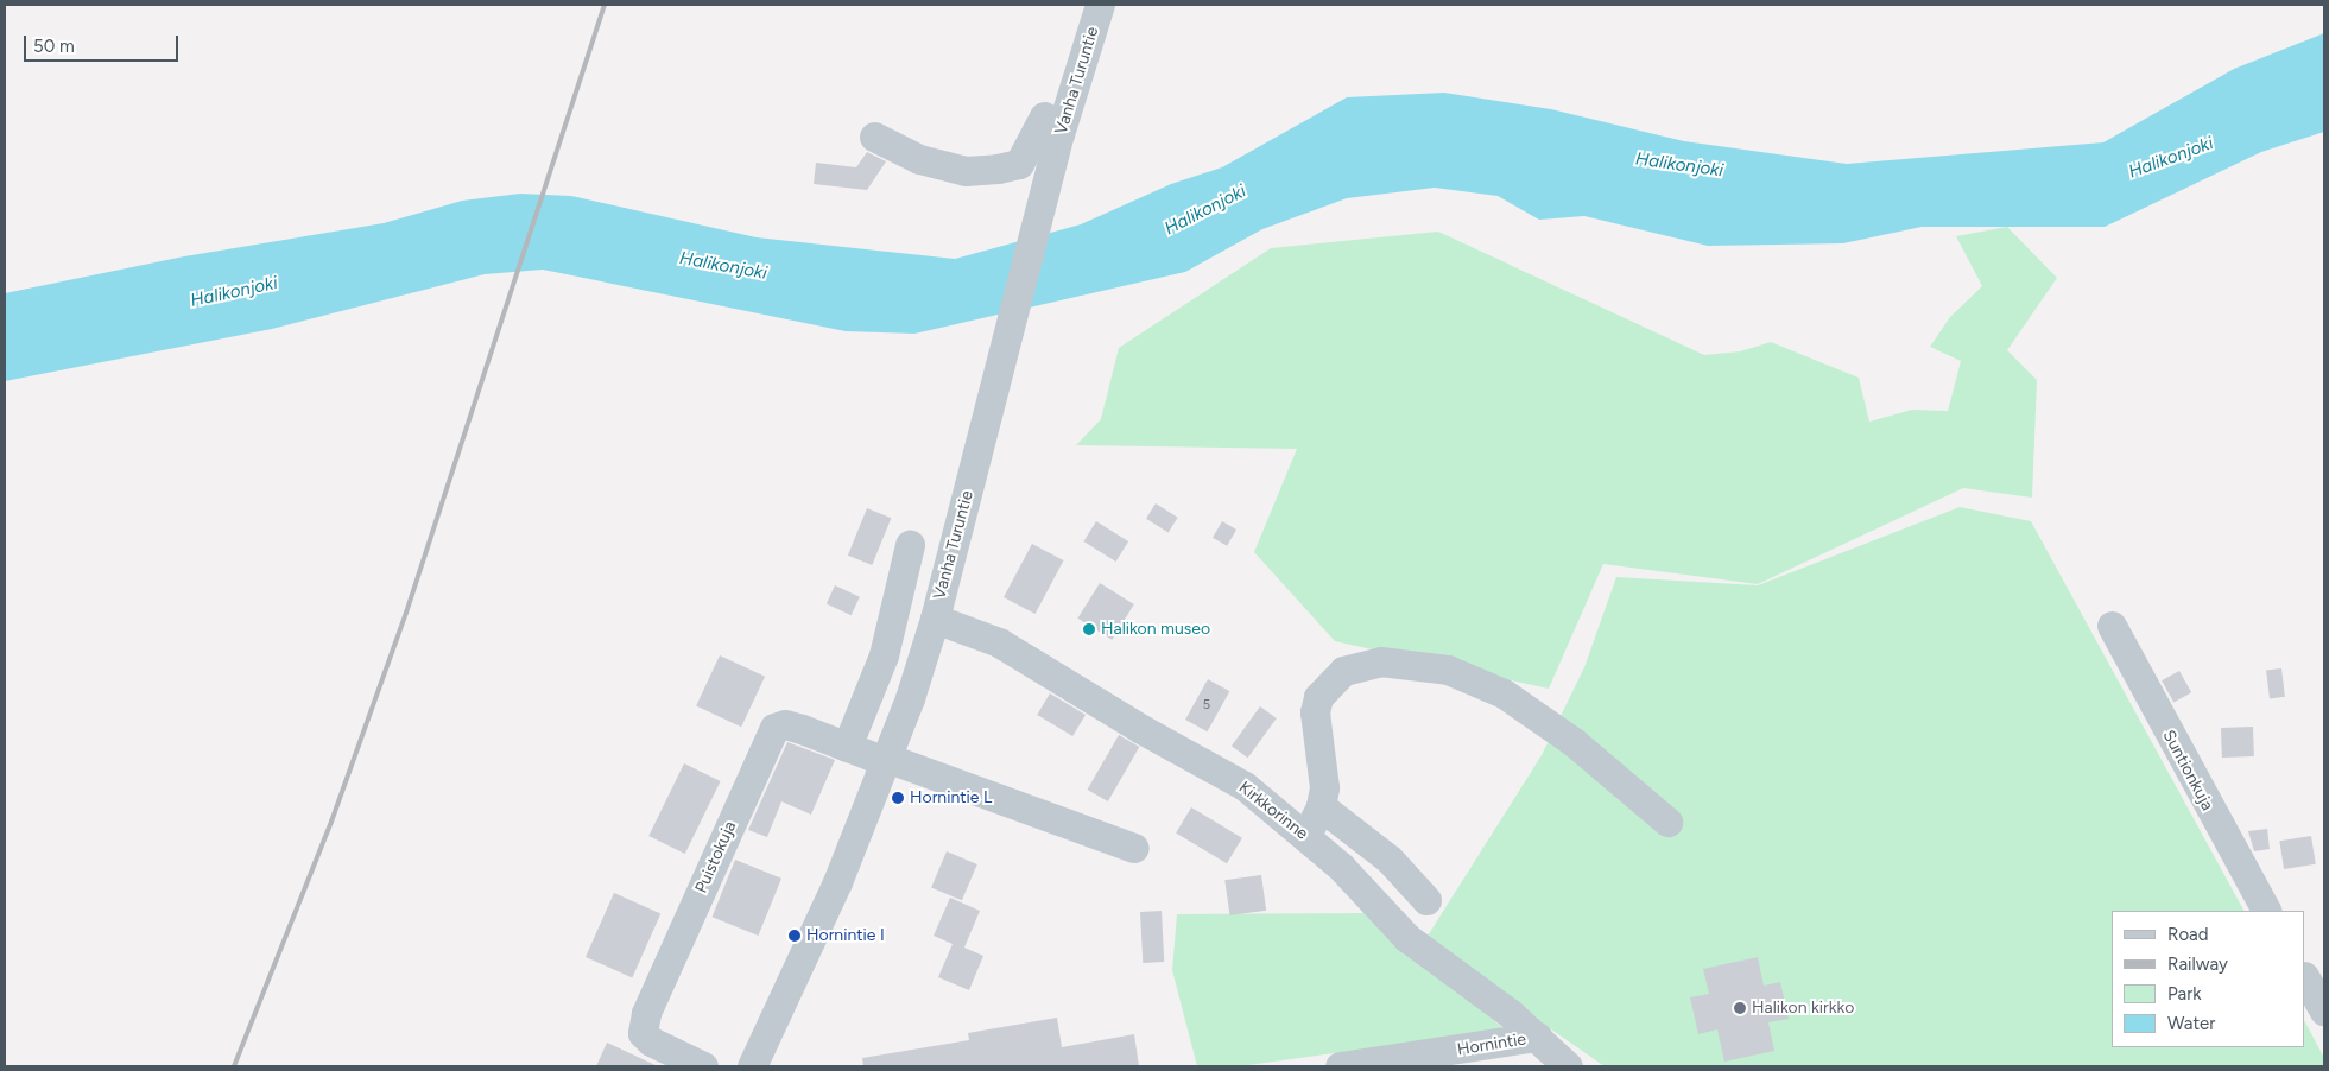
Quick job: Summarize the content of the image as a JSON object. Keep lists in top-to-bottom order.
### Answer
{
  "streets": {
    "street": [
      "Vanha Turuntie",
      "Suntionkuja",
      "Kirkkorinne",
      "Puistokuja",
      "Hornintie"
    ]
  },
  "crossings": [
    ["Vanha Turuntie", "Kirkkorinne"],
    ["Vanha Turuntie", "Puistokuja"],
    ["Kirkkorinne", "Hornintie"]
  ],
  "water": ["Halikonjoki"],
  "places": [
    "Halikon museo",
    "Hornintie L",
    "Hornintie I",
    "Halikon kirkko"
  ],
  "house_numbers": ["5"],
  "legend": [
    "Road",
    "Railway",
    "Park",
    "Water"
  ],
  "scale_bar": "50 m"
}
